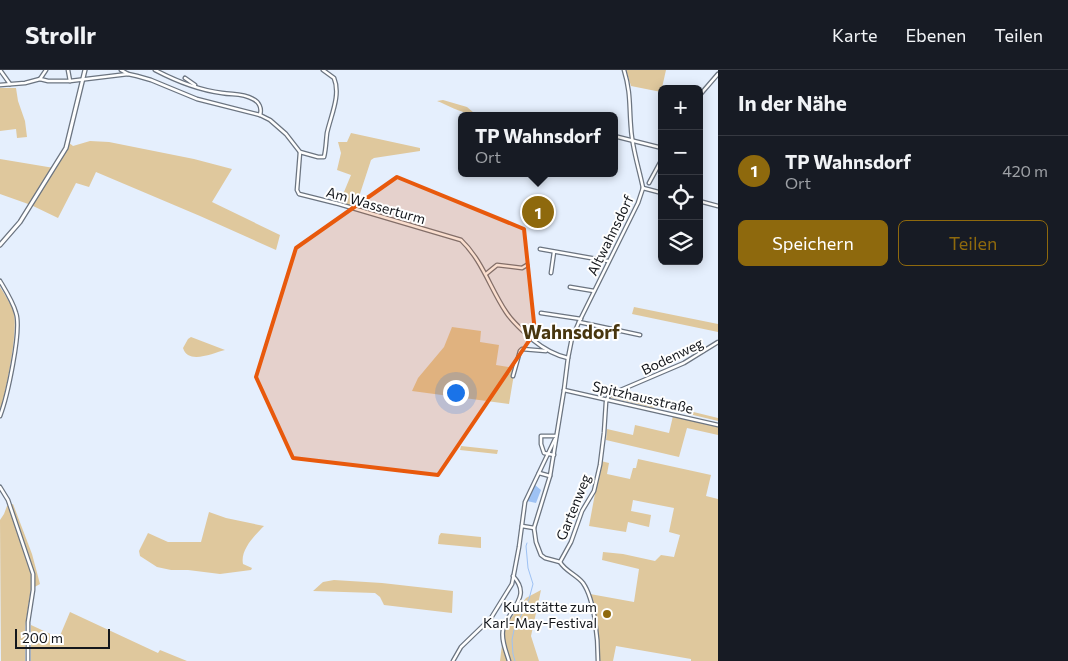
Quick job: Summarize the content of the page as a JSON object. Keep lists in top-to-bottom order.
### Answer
{
  "streets": {
    "street": [
      "Am Wasserturm",
      "Altwahnsdorf",
      "Bodenweg",
      "Spitzhausstraße",
      "Gartenweg"
    ]
  },
  "crossings": [
    ["Altwahnsdorf", "Spitzhausstraße"],
    ["Bodenweg", "Spitzhausstraße"],
    ["Bodenweg", "Gartenweg"],
    ["Spitzhausstraße", "Gartenweg"]
  ],
  "districts": ["Wahnsdorf"],
  "places": ["Kultstätte zum Karl-May-Festival"],
  "scale_bar": "200 m",
  "page": {
    "header": "Strollr",
    "nav": ["Karte", "Ebenen", "Teilen"],
    "heading": "In der Nähe",
    "map_buttons": ["+", "−"],
    "popup": ["TP Wahnsdorf", "Ort"],
    "list": [
      {
        "mark": "1",
        "name": "TP Wahnsdorf",
        "note": "Ort",
        "value": "420 m"
      }
    ],
    "pins": "1",
    "buttons": ["Speichern", "Teilen"],
    "scale": "200 m"
  }
}
